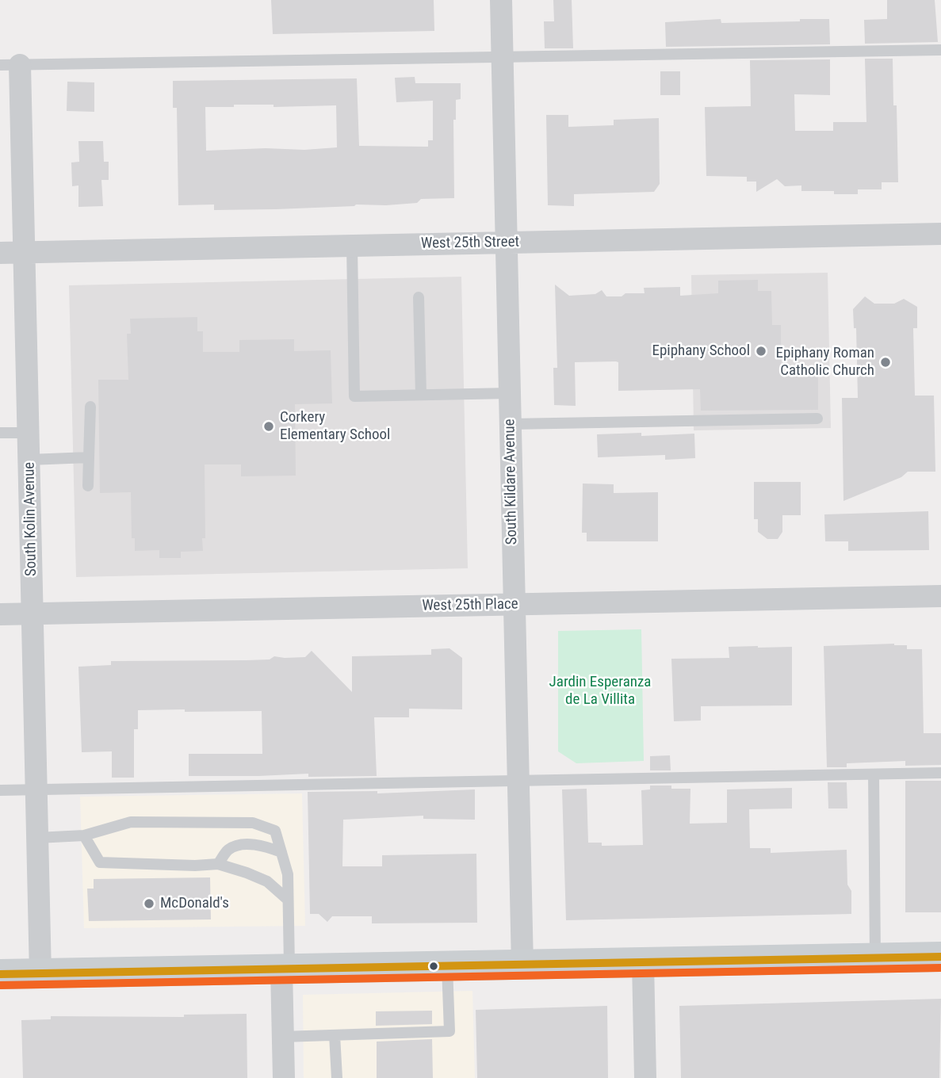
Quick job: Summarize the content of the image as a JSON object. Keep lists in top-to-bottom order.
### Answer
{
  "streets": {
    "street": [
      "West 25th Street",
      "South Kildare Avenue",
      "South Kolin Avenue",
      "West 25th Place"
    ]
  },
  "crossings": [
    ["West 25th Street", "South Kildare Avenue"],
    ["West 25th Street", "South Kolin Avenue"],
    ["South Kildare Avenue", "West 25th Place"],
    ["South Kolin Avenue", "West 25th Place"]
  ],
  "parks": ["Jardin Esperanza de La Villita"],
  "places": [
    "Epiphany School",
    "Epiphany Roman Catholic Church",
    "Corkery Elementary School",
    "McDonald's"
  ]
}
